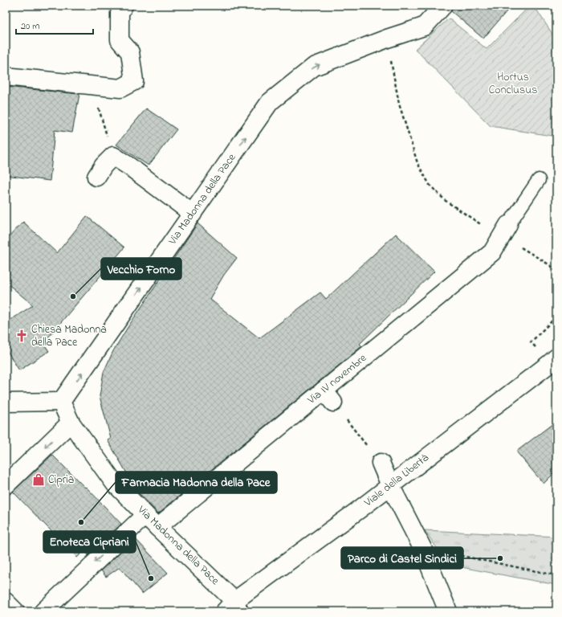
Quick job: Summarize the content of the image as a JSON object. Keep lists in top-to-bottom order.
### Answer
{
  "streets": {
    "street": ["Via Madonna della Pace", "Via IV novembre", "Viale della Libertà"]
  },
  "crossings": [
    ["Via Madonna della Pace", "Via IV novembre"],
    ["Via Madonna della Pace", "Viale della Libertà"]
  ],
  "one_way": ["Via Madonna della Pace"],
  "parks": ["Hortus Conclusus"],
  "places": {
    "other": [
      "Vecchio Forno",
      "Farmacia Madonna della Pace",
      "Parco di Castel Sindici",
      "Enoteca Cipriani"
    ],
    "church": ["Chiesa Madonna della Pace"],
    "shop": ["Cipria"]
  },
  "scale_bar": "20 m"
}
